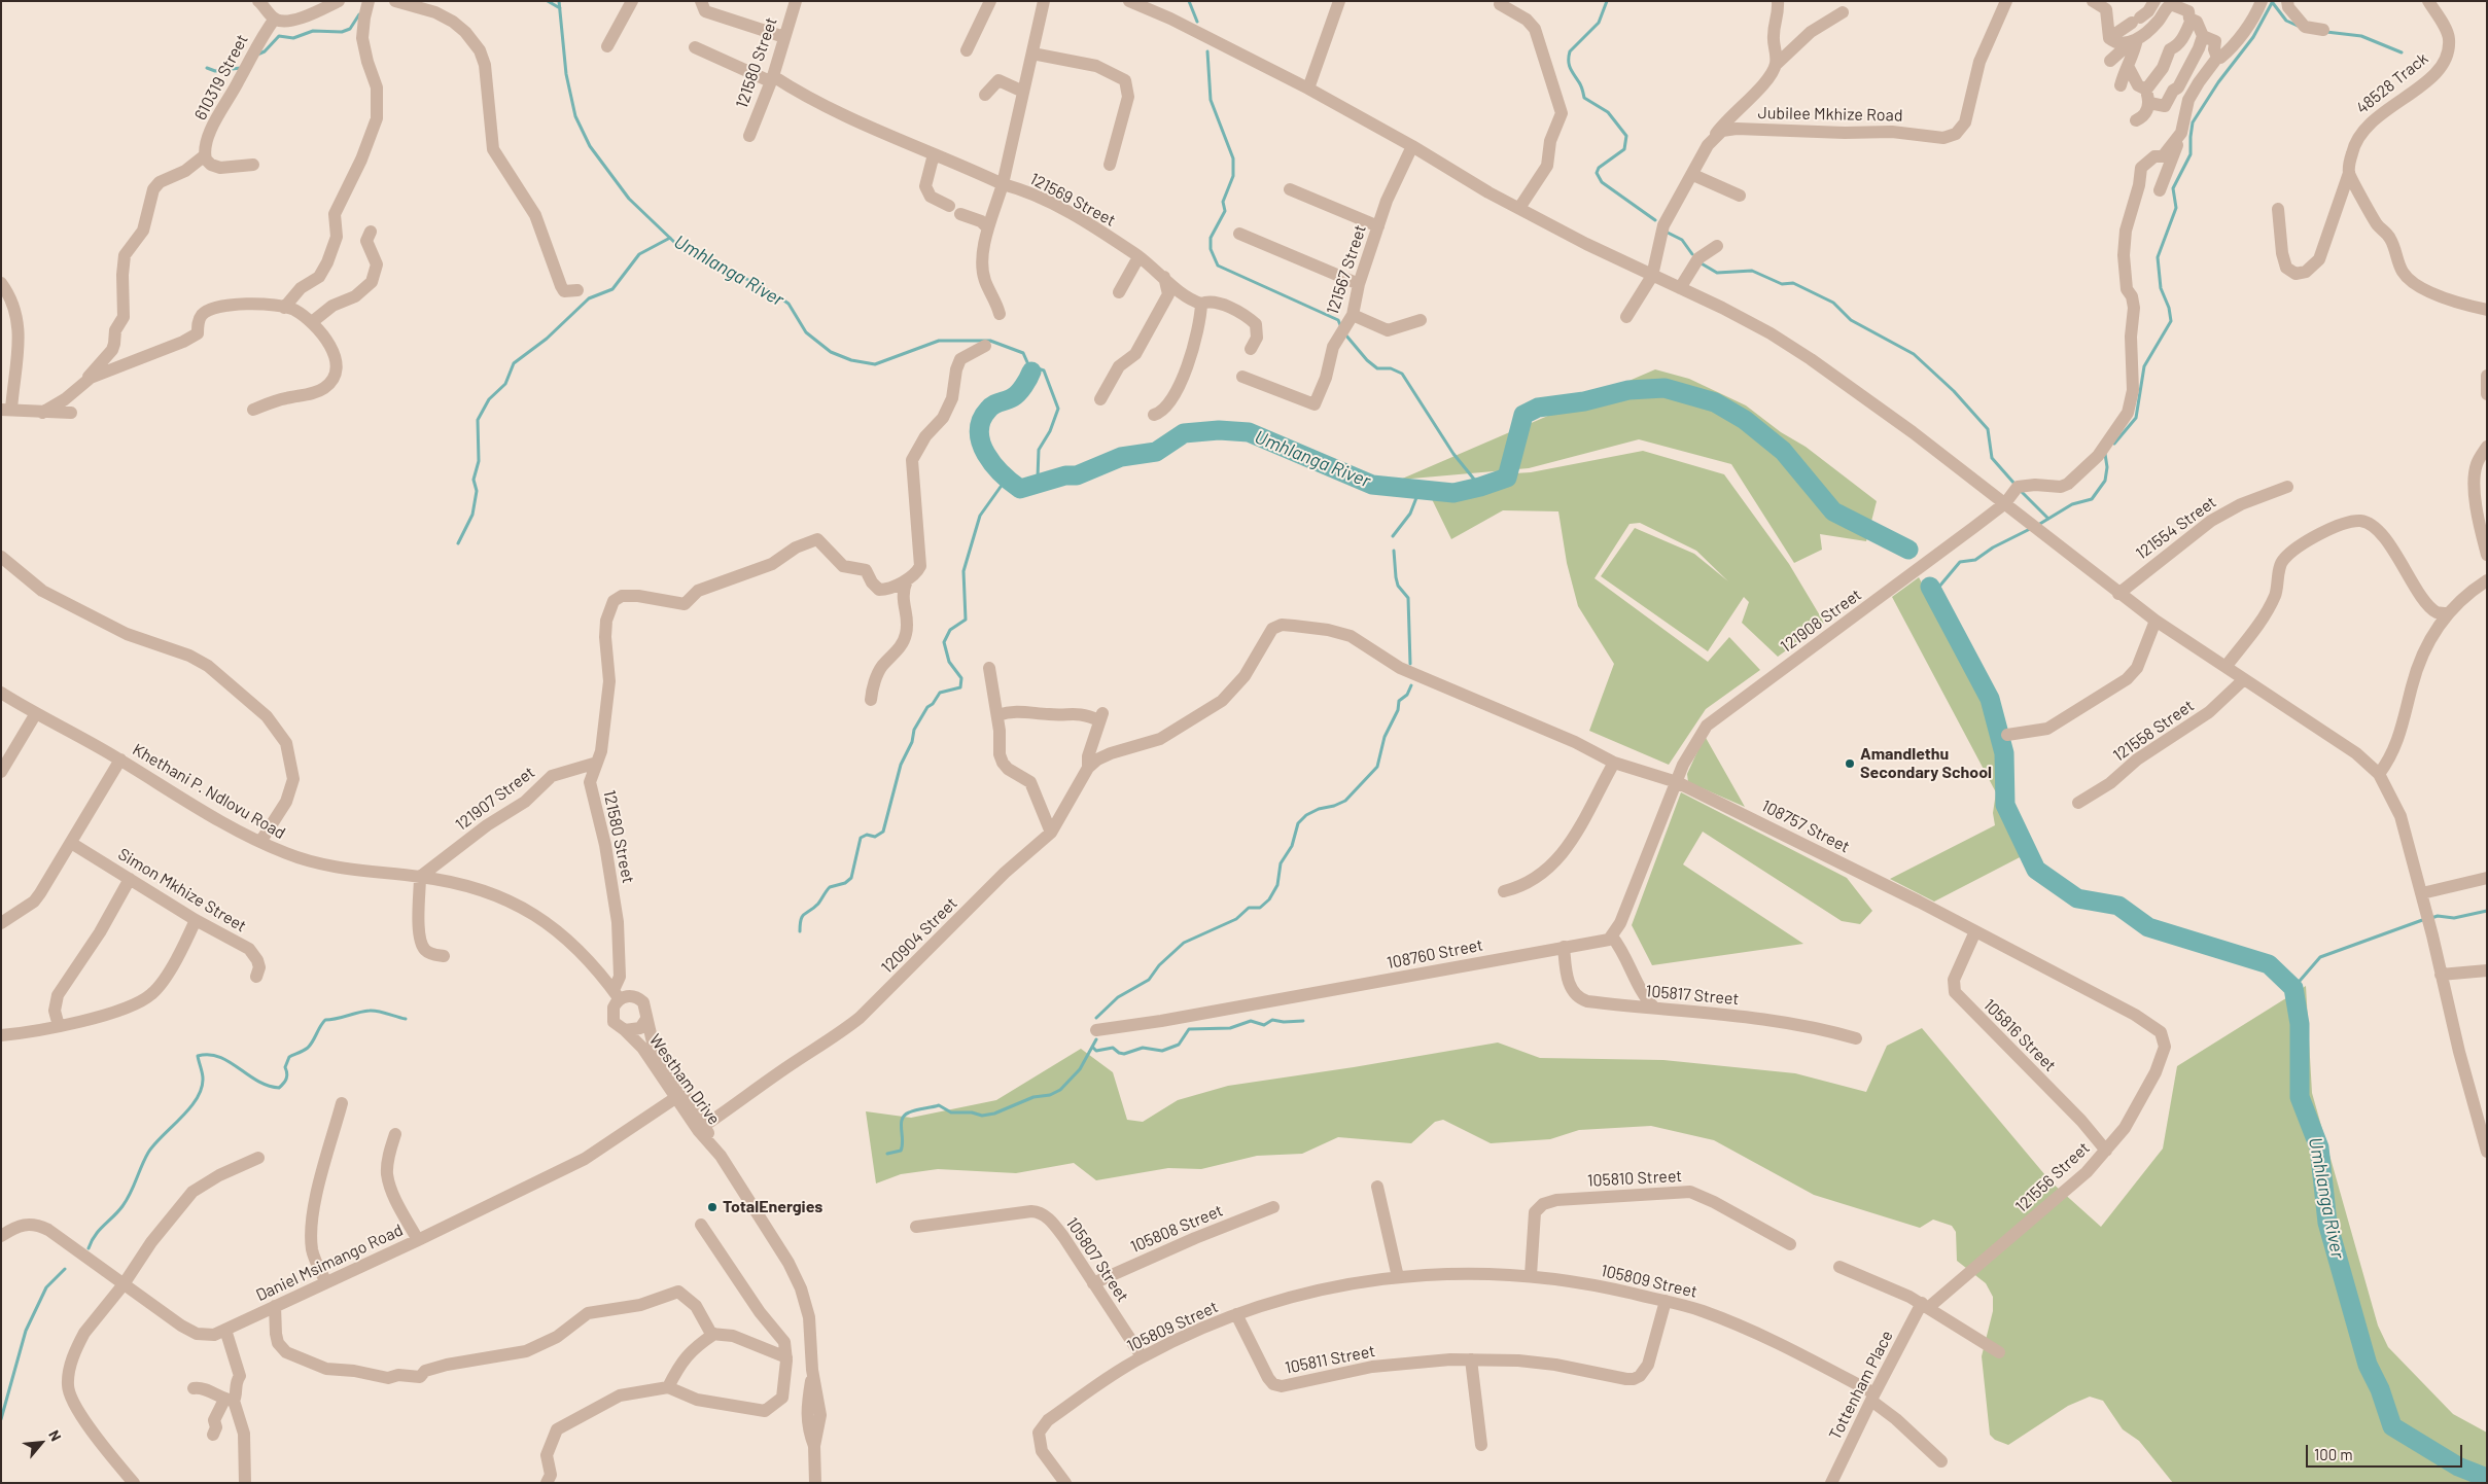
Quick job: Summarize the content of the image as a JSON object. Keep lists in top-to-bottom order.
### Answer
{
  "streets": {
    "street": [
      "121580 Street",
      "610319 Street",
      "48528 Track",
      "Jubilee Mkhize Road",
      "121569 Street",
      "121567 Street",
      "121554 Street",
      "121908 Street",
      "121558 Street",
      "Khethani P. Ndlovu Road",
      "121907 Street",
      "108757 Street",
      "Simon Mkhize Street",
      "120904 Street",
      "108760 Street",
      "105817 Street",
      "105816 Street",
      "Westham Drive",
      "121556 Street",
      "105810 Street",
      "105808 Street",
      "105807 Street",
      "Daniel Msimango Road",
      "105809 Street",
      "105811 Street",
      "Tottenham Place"
    ]
  },
  "crossings": [
    ["121580 Street", "Khethani P. Ndlovu Road"],
    ["121580 Street", "121907 Street"],
    ["121580 Street", "Westham Drive"],
    ["121908 Street", "108757 Street"],
    ["Khethani P. Ndlovu Road", "121907 Street"],
    ["Khethani P. Ndlovu Road", "Westham Drive"],
    ["108757 Street", "120904 Street"],
    ["108757 Street", "105816 Street"],
    ["108757 Street", "121556 Street"],
    ["120904 Street", "Westham Drive"],
    ["108760 Street", "105817 Street"],
    ["105816 Street", "121556 Street"],
    ["Westham Drive", "Daniel Msimango Road"],
    ["121556 Street", "Tottenham Place"],
    ["105810 Street", "105809 Street"],
    ["105808 Street", "105807 Street"],
    ["105807 Street", "105809 Street"],
    ["105809 Street", "105811 Street"],
    ["105809 Street", "Tottenham Place"]
  ],
  "water": ["Umhlanga River"],
  "places": ["Amandlethu Secondary School", "TotalEnergies"],
  "scale_bar": "100 m",
  "north": "top right"
}
